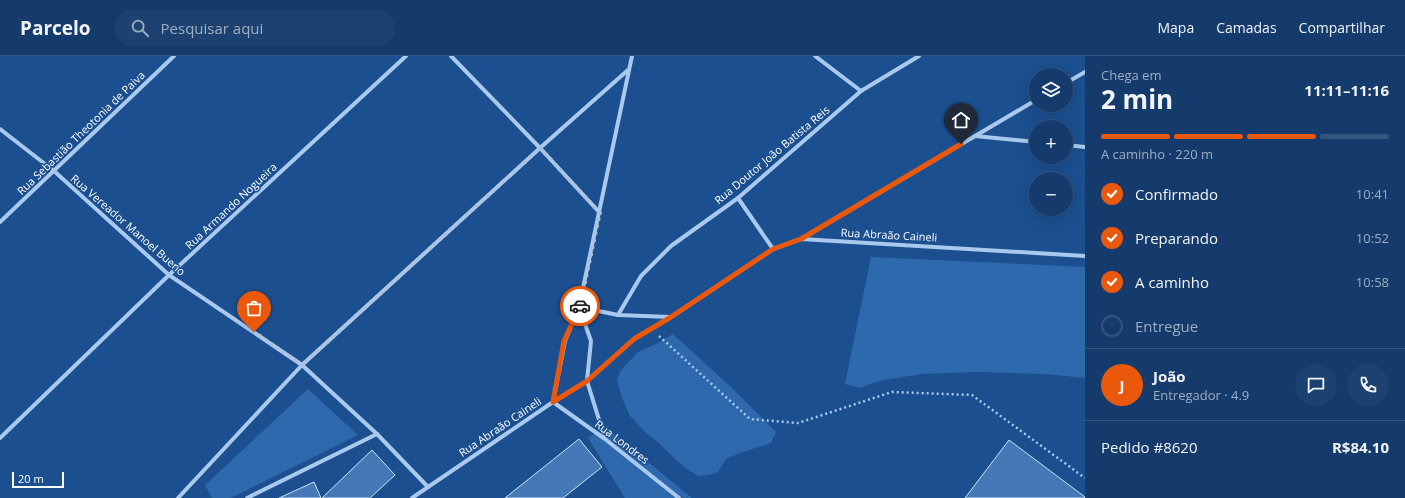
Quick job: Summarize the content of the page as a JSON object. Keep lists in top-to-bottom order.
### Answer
{
  "streets": {
    "street": [
      "Rua Sebastião Theotonia de Paiva",
      "Rua Doutor João Batista Reis",
      "Rua Armando Nogueira",
      "Rua Vereador Manoel Bueno",
      "Rua Abraão Caineli",
      "Rua Londres"
    ]
  },
  "crossings": [
    ["Rua Sebastião Theotonia de Paiva", "Rua Vereador Manoel Bueno"],
    ["Rua Armando Nogueira", "Rua Vereador Manoel Bueno"],
    ["Rua Vereador Manoel Bueno", "Rua Abraão Caineli"],
    ["Rua Abraão Caineli", "Rua Londres"]
  ],
  "scale_bar": "20 m",
  "page": {
    "header": "Parcelo",
    "search": "Pesquisar aqui",
    "nav": ["Mapa", "Camadas", "Compartilhar"],
    "heading": ["2 min", "Chega em", "11:11–11:16"],
    "panel": [
      "João",
      "Entregador · 4.9",
      "Pedido #8620",
      "R$84.10"
    ],
    "map_buttons": ["+", "−"],
    "bar": "A caminho · 220 m",
    "list": [
      ["Confirmado", "10:41"],
      ["Preparando", "10:52"],
      ["A caminho", "10:58"],
      "Entregue"
    ],
    "round": "J",
    "scale": "20 m"
  }
}
